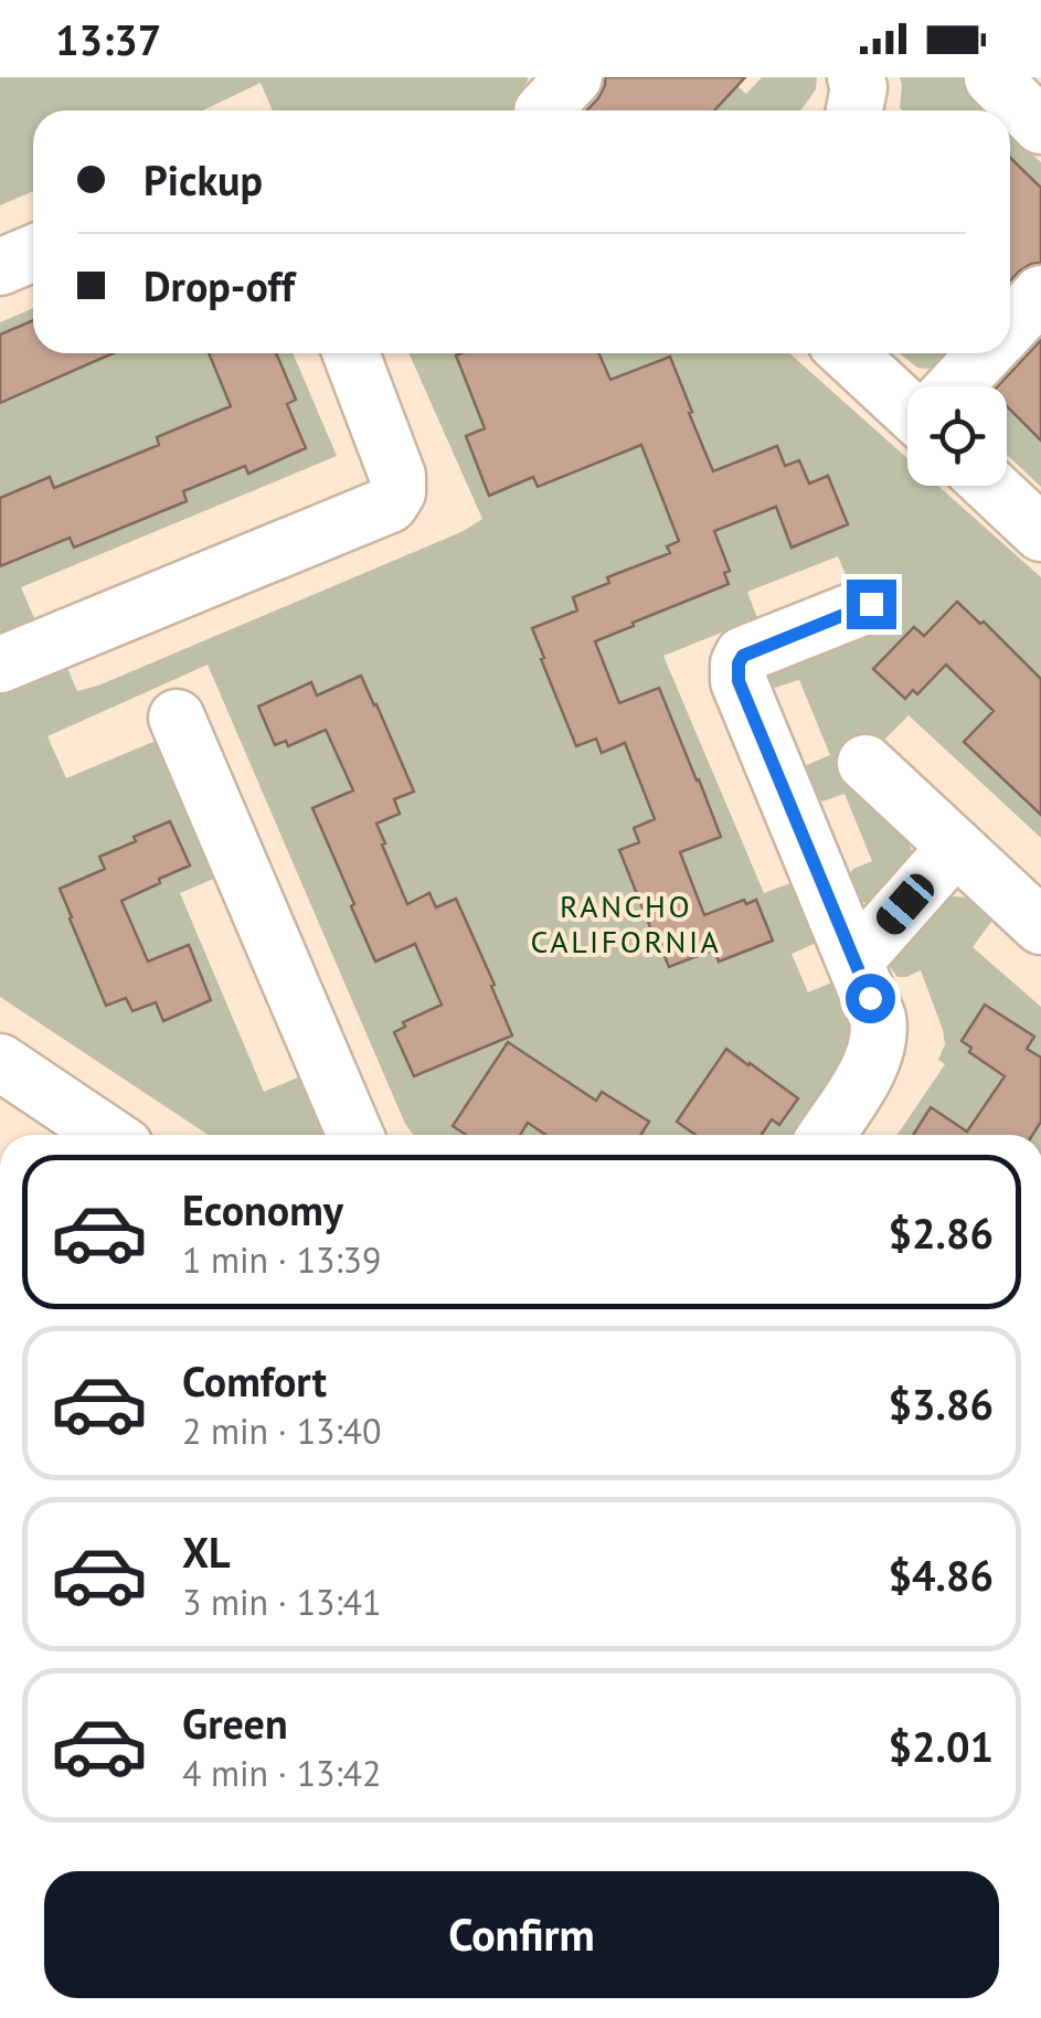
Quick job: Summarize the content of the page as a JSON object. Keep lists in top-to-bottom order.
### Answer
{
  "districts": ["RANCHO CALIFORNIA"],
  "page": {
    "status": "13:37",
    "banner": ["Pickup", "Drop-off"],
    "list": [
      {
        "name": "Economy",
        "note": "1 min · 13:39",
        "value": "$2.86"
      },
      {
        "name": "Comfort",
        "note": "2 min · 13:40",
        "value": "$3.86"
      },
      {
        "name": "XL",
        "note": "3 min · 13:41",
        "value": "$4.86"
      },
      {
        "name": "Green",
        "note": "4 min · 13:42",
        "value": "$2.01"
      }
    ],
    "buttons": "Confirm"
  }
}
